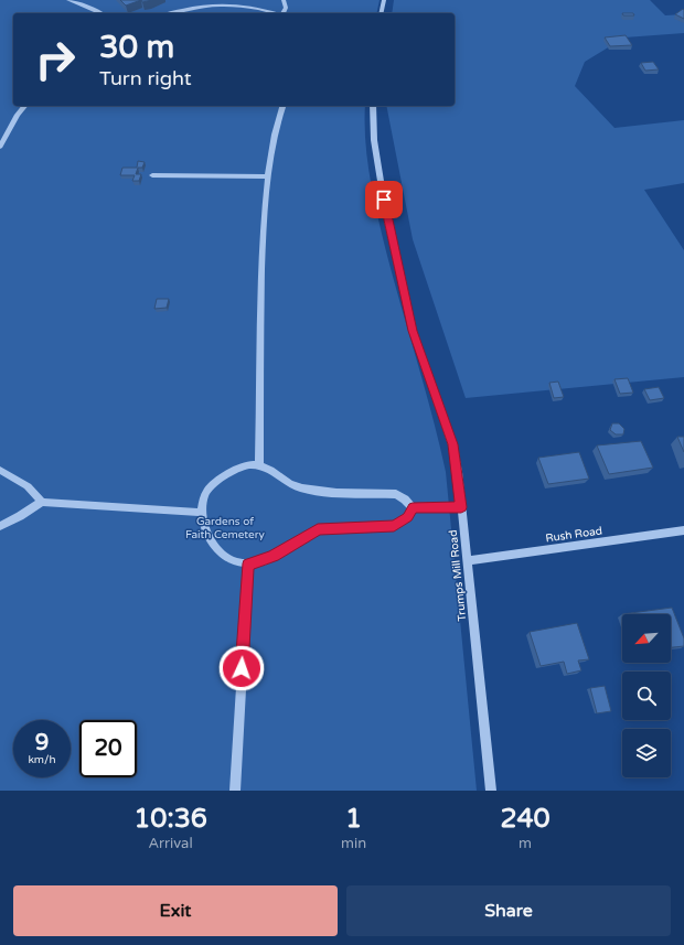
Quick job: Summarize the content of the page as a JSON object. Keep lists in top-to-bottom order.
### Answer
{
  "streets": {
    "street": ["Rush Road", "Trumps Mill Road"]
  },
  "crossings": [
    ["Rush Road", "Trumps Mill Road"]
  ],
  "parks": ["Gardens of Faith Cemetery"],
  "north": "bottom left",
  "page": {
    "turn": ["30 m", "Turn right"],
    "speed": "9 km/h",
    "limit": "20",
    "eta": [
      "10:36",
      "Arrival",
      "1",
      "min",
      "240",
      "m"
    ],
    "buttons": ["Exit", "Share"]
  }
}
